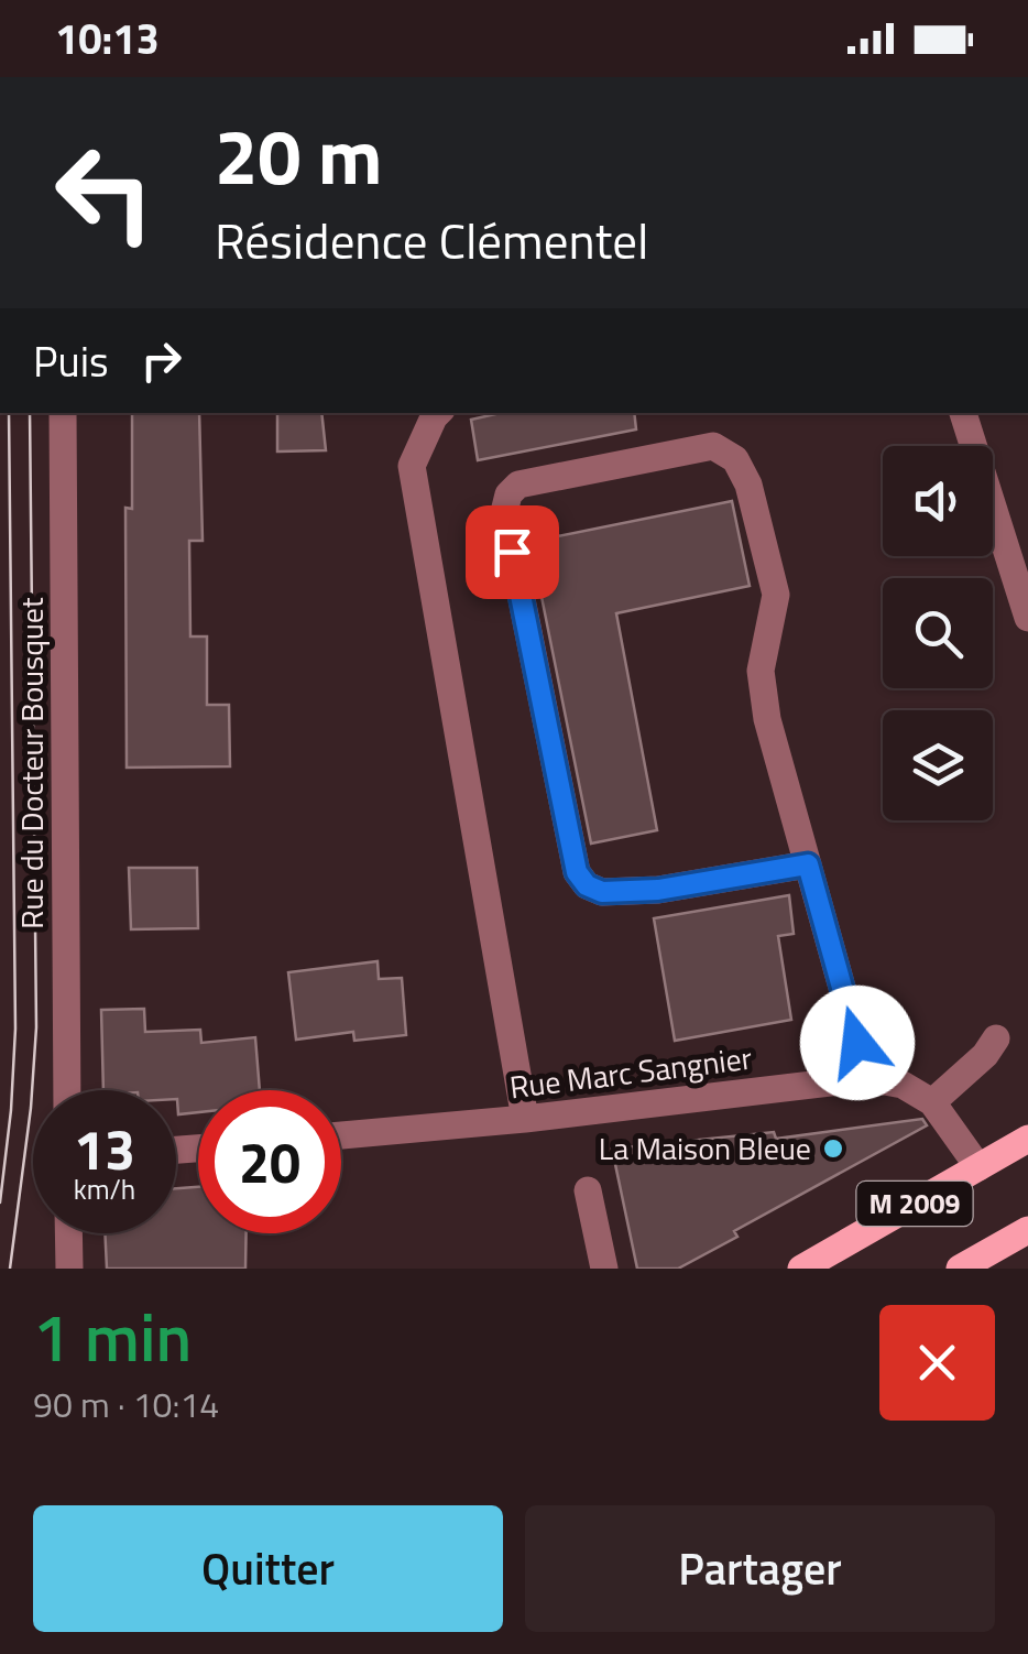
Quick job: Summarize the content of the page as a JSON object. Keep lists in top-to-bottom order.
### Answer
{
  "streets": {
    "main road": ["M 2009"],
    "street": ["Rue du Docteur Bousquet", "Rue Marc Sangnier"]
  },
  "places": ["La Maison Bleue"],
  "page": {
    "status": "10:13",
    "turn": ["20 m", "Résidence Clémentel"],
    "then": "Puis",
    "speed": "13 km/h",
    "limit": "20",
    "heading": ["1 min", "90 m · 10:14"],
    "buttons": ["Quitter", "Partager"]
  }
}
